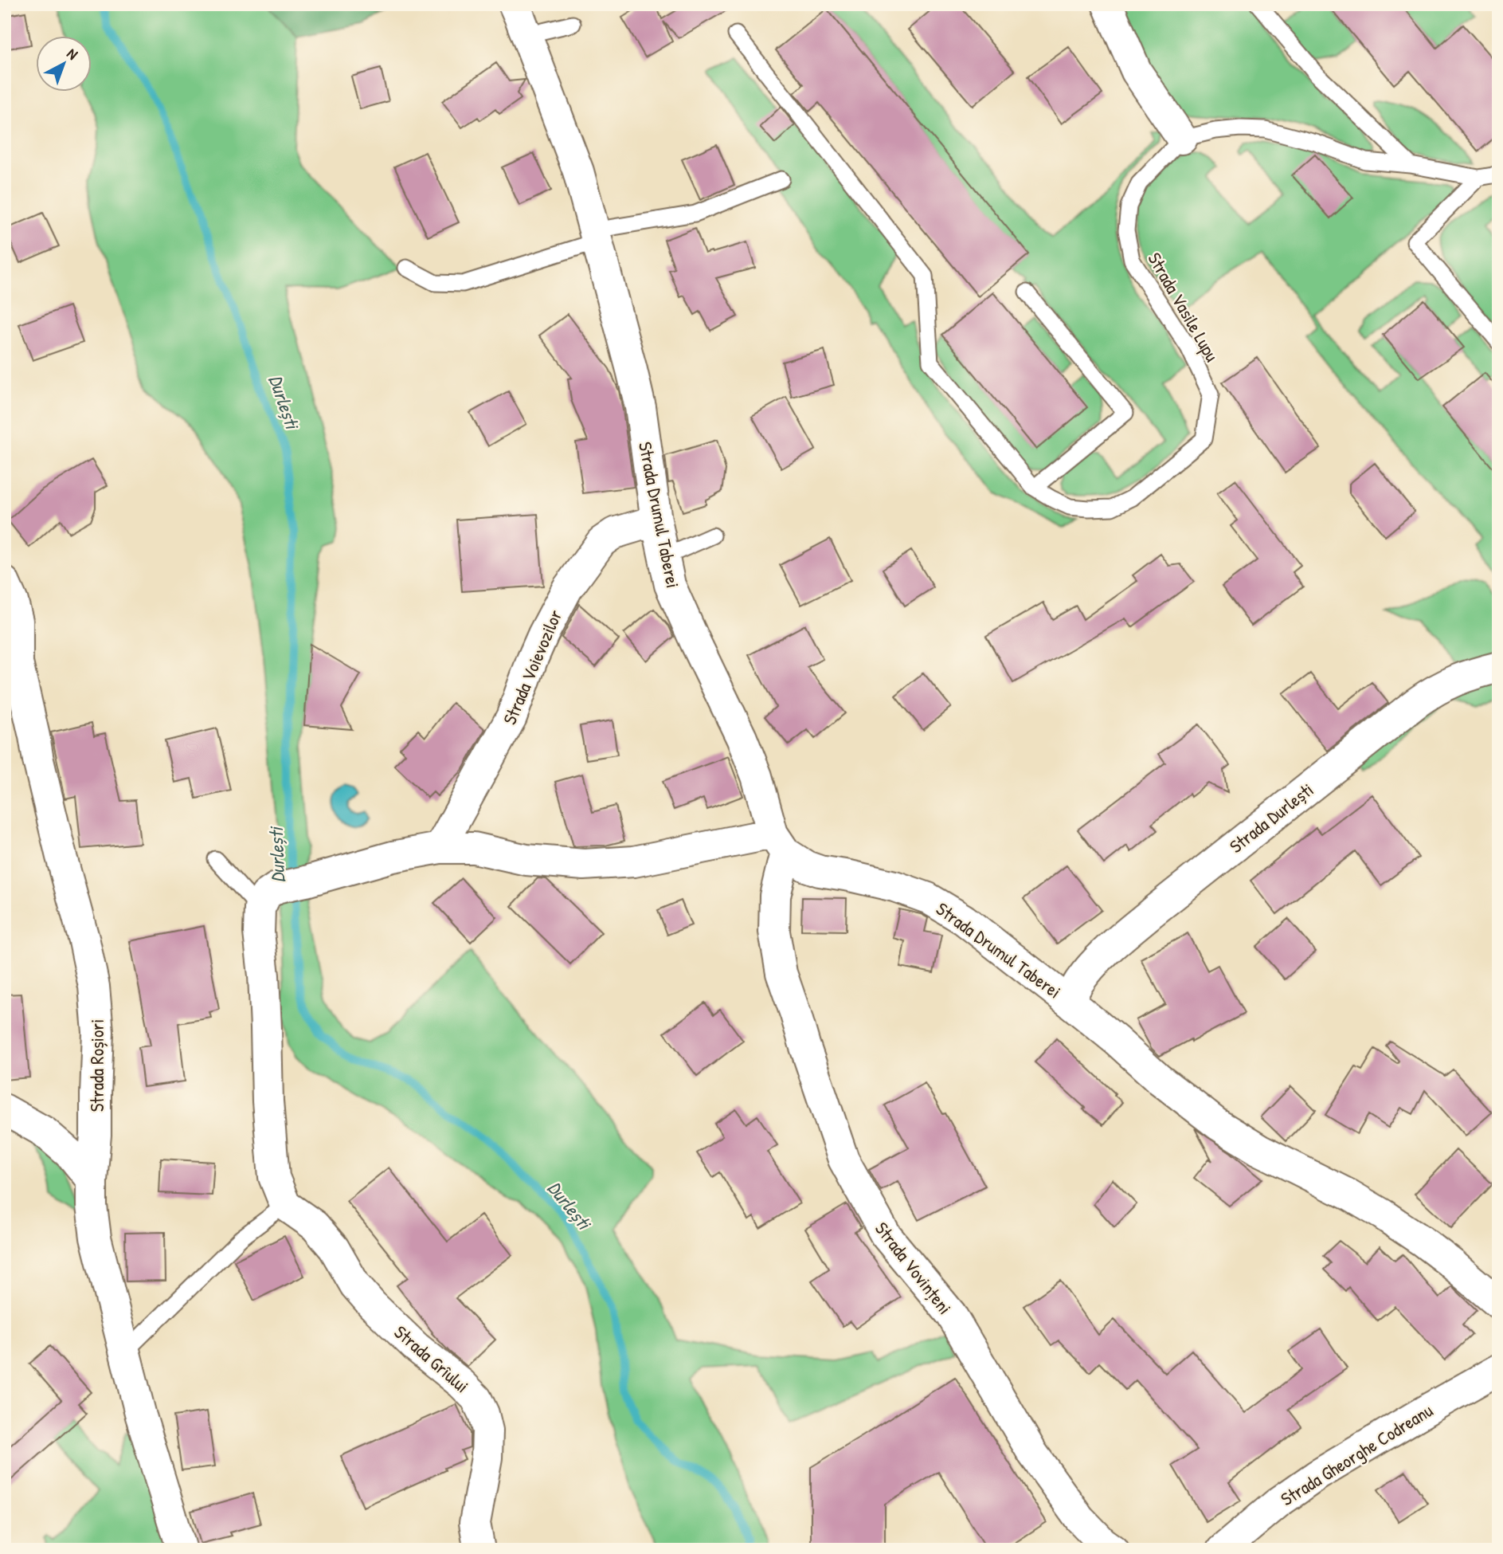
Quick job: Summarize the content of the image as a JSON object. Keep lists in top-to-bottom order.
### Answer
{
  "streets": {
    "street": [
      "Strada Drumul Taberei",
      "Strada Voievozilor",
      "Strada Durlești",
      "Strada Roșiori",
      "Strada Vovințeni",
      "Strada Grîului",
      "Strada Gheorghe Codreanu"
    ],
    "lane": ["Strada Vasile Lupu"]
  },
  "crossings": [
    ["Strada Drumul Taberei", "Strada Voievozilor"],
    ["Strada Drumul Taberei", "Strada Durlești"],
    ["Strada Drumul Taberei", "Strada Vovințeni"]
  ],
  "water": ["Durlești"],
  "north": "top right"
}
